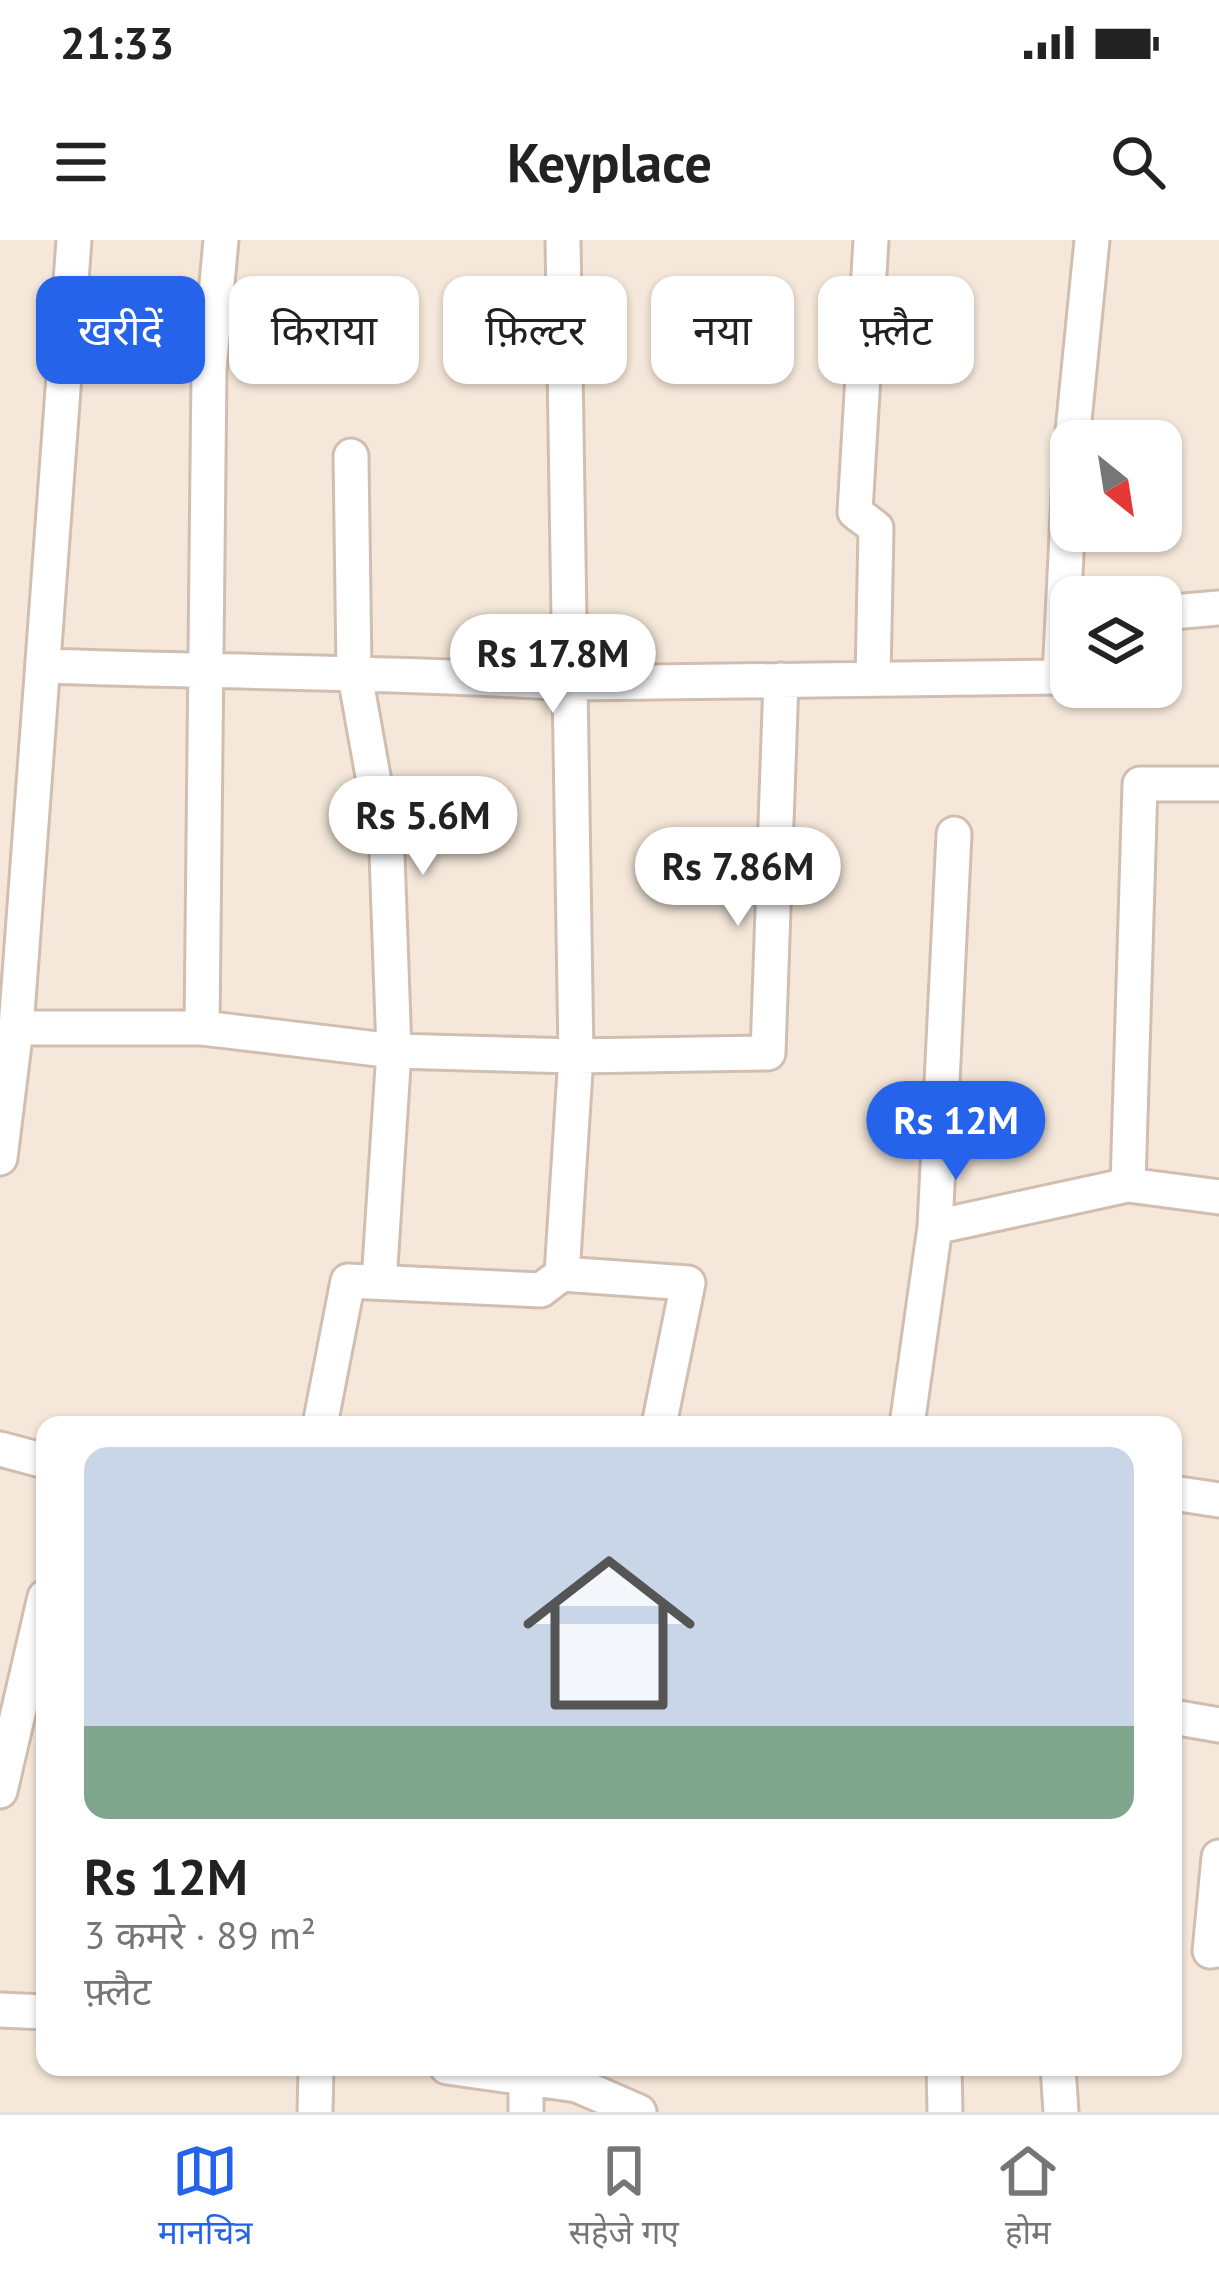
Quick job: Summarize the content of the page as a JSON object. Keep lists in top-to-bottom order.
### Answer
{
  "north": "bottom right",
  "page": {
    "status": "21:33",
    "header": "Keyplace",
    "chip": [
      "खरीदें",
      "किराया",
      "फ़िल्टर",
      "नया",
      "फ़्लैट"
    ],
    "price": [
      "Rs 17.8M",
      "Rs 5.6M",
      "Rs 7.86M",
      "Rs 12M"
    ],
    "list": [
      {
        "name": "Rs 12M",
        "note": "3 कमरे · 89 m² · फ़्लैट"
      }
    ],
    "tabs": ["मानचित्र", "सहेजे गए", "होम"]
  }
}
